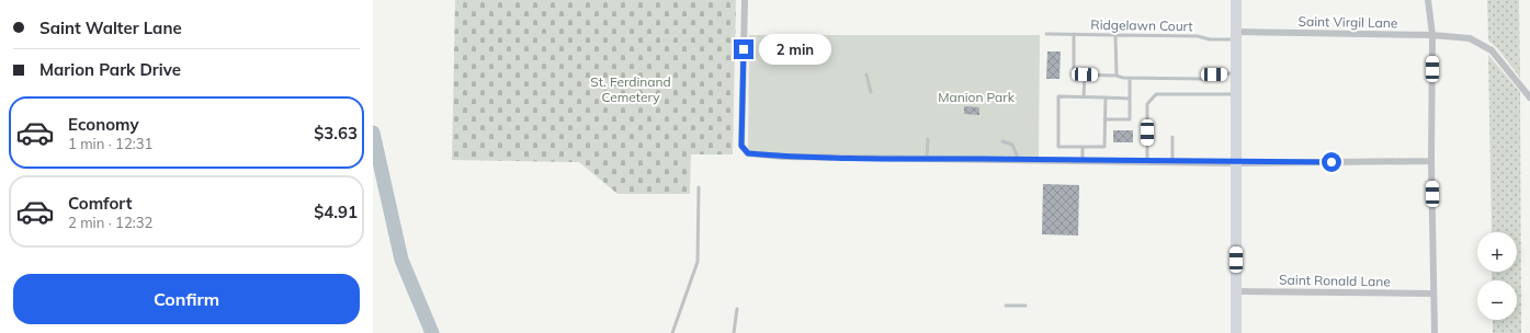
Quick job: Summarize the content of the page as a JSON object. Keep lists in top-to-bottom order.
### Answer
{
  "streets": {
    "street": ["Saint Virgil Lane", "Saint Ronald Lane"],
    "lane": ["Ridgelawn Court"]
  },
  "crossings": [
    ["Saint Virgil Lane", "Ridgelawn Court"]
  ],
  "parks": ["St. Ferdinand Cemetery", "Manion Park"],
  "page": {
    "banner": ["Saint Walter Lane", "Marion Park Drive"],
    "bubble": "2 min",
    "list": [
      {
        "name": "Economy",
        "note": "1 min · 12:31",
        "value": "$3.63"
      },
      {
        "name": "Comfort",
        "note": "2 min · 12:32",
        "value": "$4.91"
      }
    ],
    "map_buttons": ["+", "−"],
    "buttons": "Confirm"
  }
}
